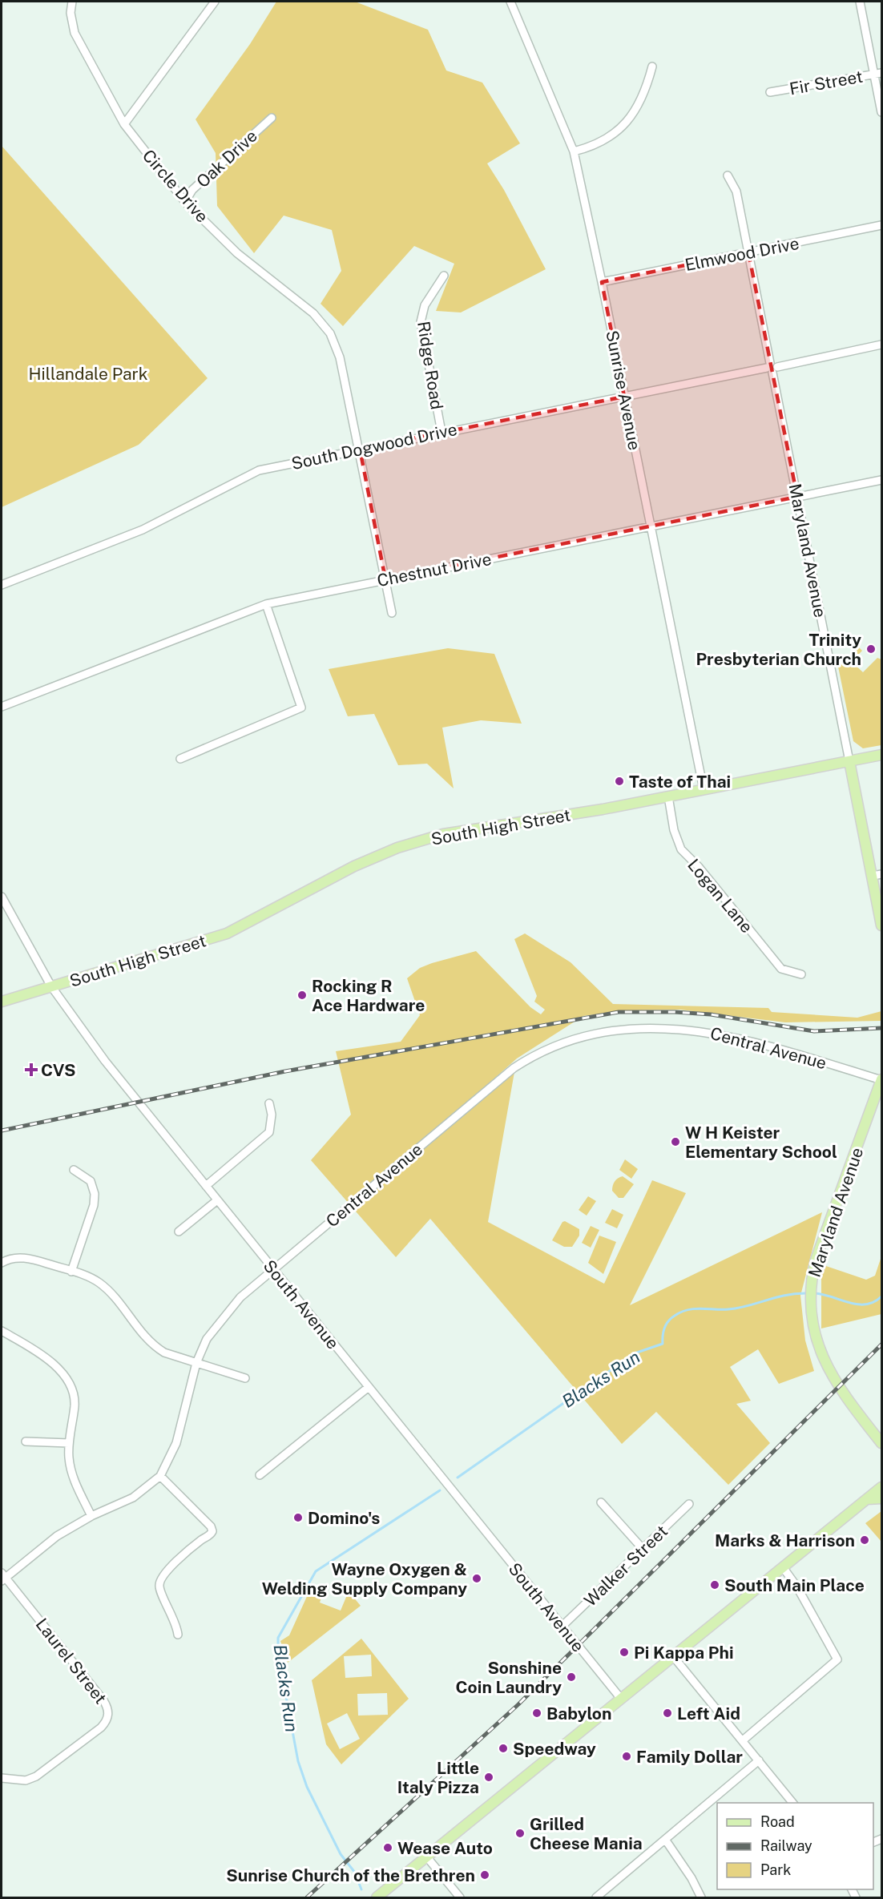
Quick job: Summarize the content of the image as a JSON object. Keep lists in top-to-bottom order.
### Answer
{
  "streets": {
    "main road": ["Maryland Avenue", "South High Street"],
    "street": [
      "Fir Street",
      "Oak Drive",
      "Circle Drive",
      "Elmwood Drive",
      "Ridge Road",
      "Sunrise Avenue",
      "South Dogwood Drive",
      "Chestnut Drive",
      "Logan Lane",
      "Central Avenue",
      "South Avenue",
      "Walker Street",
      "Laurel Street"
    ]
  },
  "crossings": [
    ["Oak Drive", "Circle Drive"],
    ["Circle Drive", "South Dogwood Drive"],
    ["Circle Drive", "Chestnut Drive"],
    ["Elmwood Drive", "Sunrise Avenue"],
    ["Elmwood Drive", "Maryland Avenue"],
    ["Ridge Road", "South Dogwood Drive"],
    ["Sunrise Avenue", "South Dogwood Drive"],
    ["Sunrise Avenue", "Chestnut Drive"],
    ["Sunrise Avenue", "South High Street"],
    ["South Dogwood Drive", "Maryland Avenue"],
    ["Maryland Avenue", "Chestnut Drive"],
    ["Maryland Avenue", "South High Street"],
    ["Maryland Avenue", "Central Avenue"],
    ["South High Street", "Logan Lane"],
    ["South High Street", "South Avenue"],
    ["Central Avenue", "South Avenue"],
    ["Central Avenue", "Laurel Street"],
    ["South Avenue", "Walker Street"]
  ],
  "water": ["Blacks Run"],
  "parks": ["Hillandale Park"],
  "places": {
    "other": [
      "Trinity Presbyterian Church",
      "Taste of Thai",
      "Rocking R Ace Hardware",
      "W H Keister Elementary School",
      "Domino's",
      "Marks & Harrison",
      "Wayne Oxygen & Welding Supply Company",
      "South Main Place",
      "Pi Kappa Phi",
      "Sonshine Coin Laundry",
      "Babylon",
      "Left Aid",
      "Speedway",
      "Family Dollar",
      "Little Italy Pizza",
      "Grilled Cheese Mania",
      "Wease Auto",
      "Sunrise Church of the Brethren"
    ],
    "health": ["CVS"]
  },
  "legend": ["Road", "Railway", "Park"]
}
